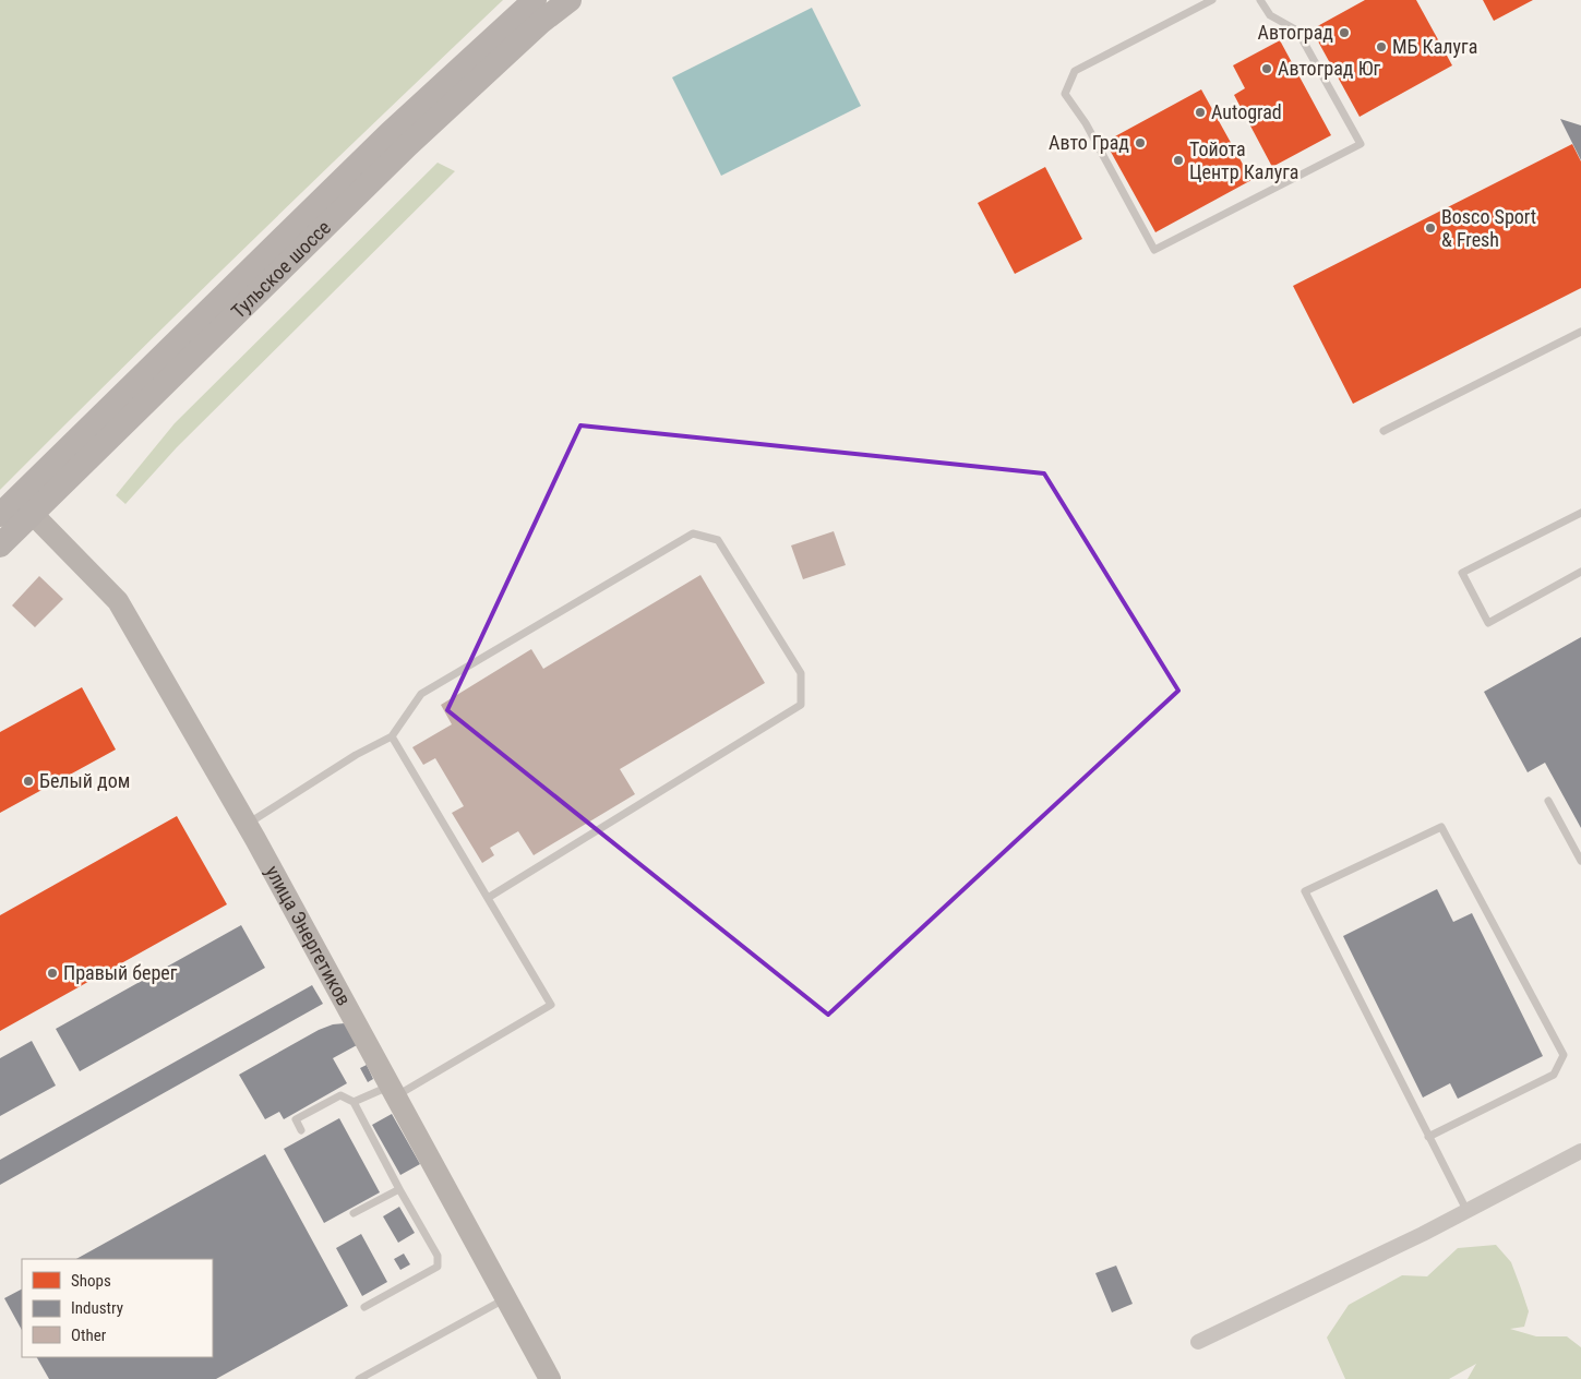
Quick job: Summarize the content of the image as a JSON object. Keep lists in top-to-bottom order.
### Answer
{
  "streets": {
    "main road": ["Тульское шоссе"],
    "street": ["улица Энергетиков"]
  },
  "crossings": [
    ["Тульское шоссе", "улица Энергетиков"]
  ],
  "places": [
    "Автоград",
    "МБ Калуга",
    "Автоград Юг",
    "Autograd",
    "Авто Град",
    "Тойота Центр Калуга",
    "Bosco Sport & Fresh",
    "Белый дом",
    "Правый берег"
  ],
  "legend": ["Shops", "Industry", "Other"]
}
